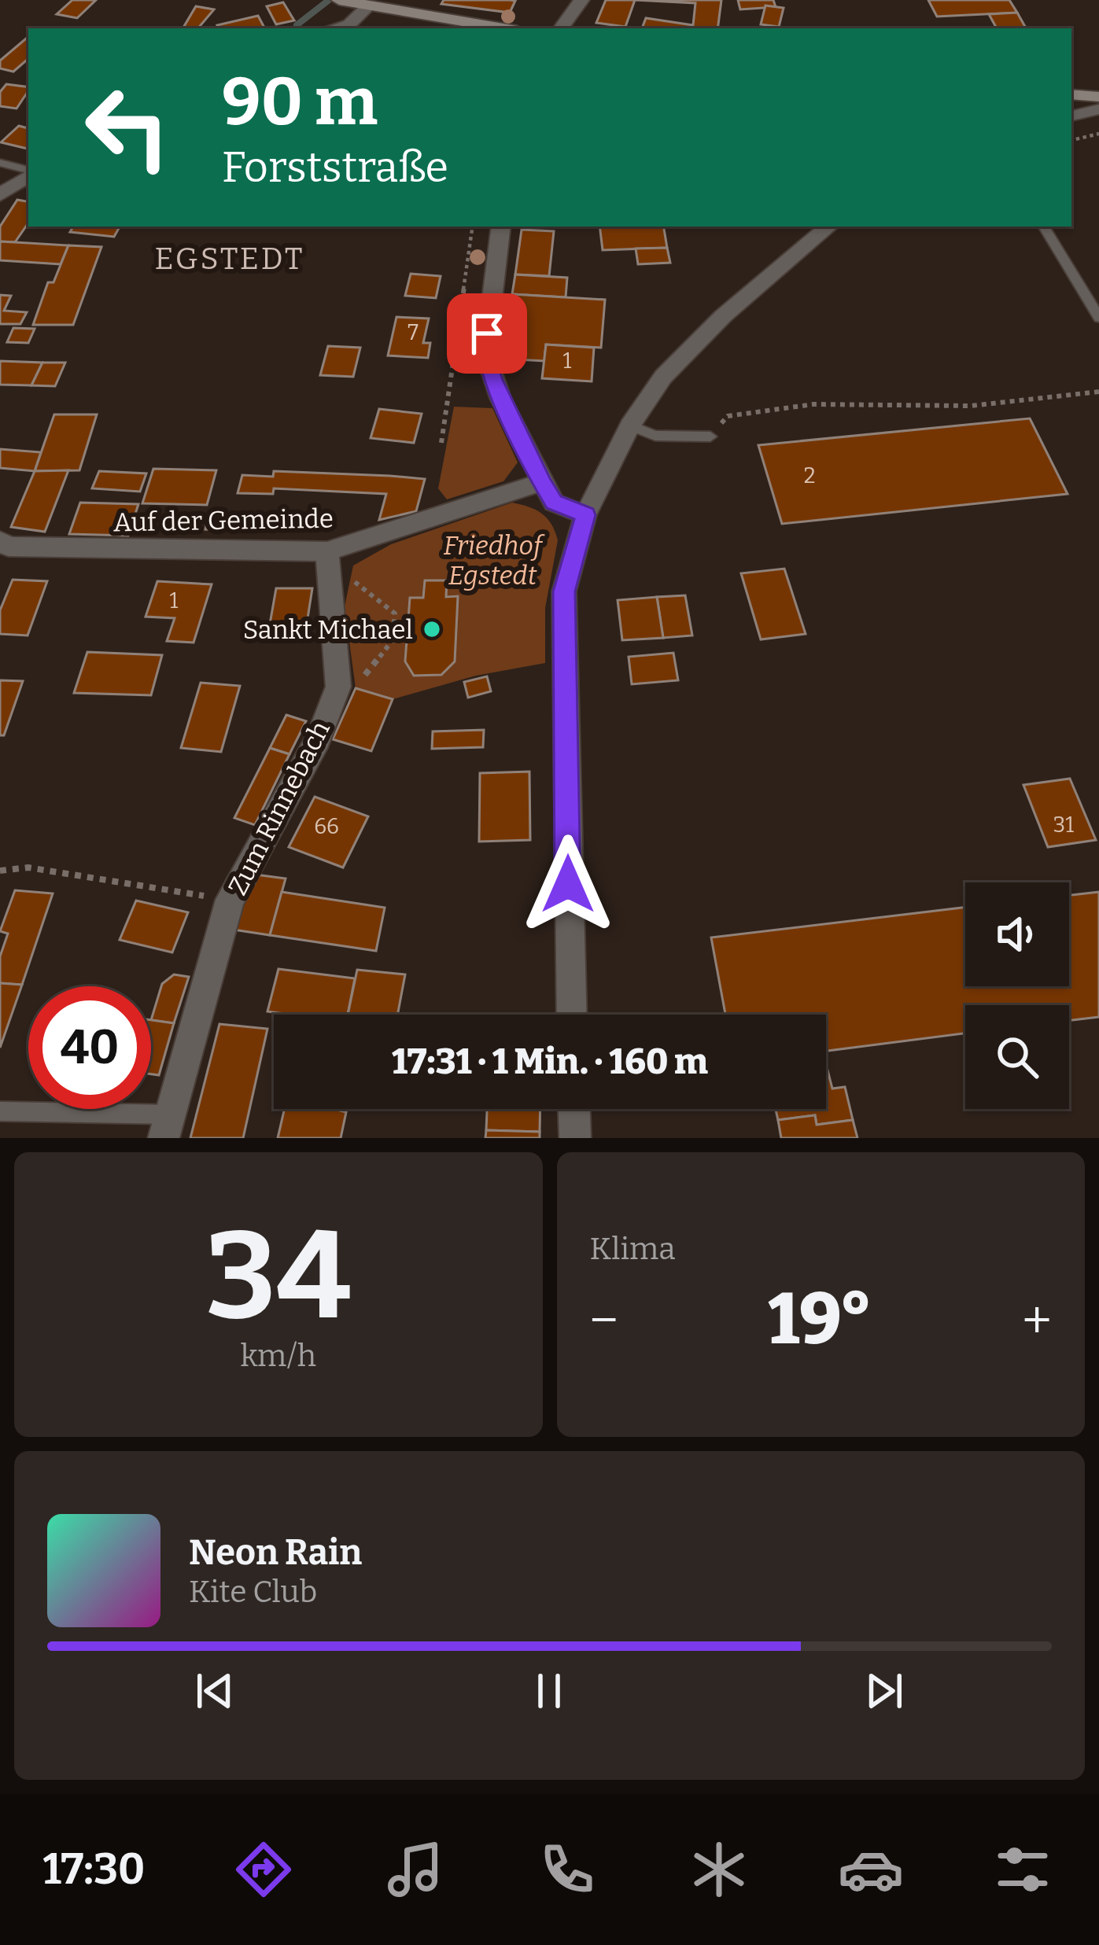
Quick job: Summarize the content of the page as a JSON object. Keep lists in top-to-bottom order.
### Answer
{
  "streets": {
    "street": ["Auf der Gemeinde", "Zum Rinnebach"]
  },
  "crossings": [
    ["Auf der Gemeinde", "Zum Rinnebach"]
  ],
  "districts": ["EGSTEDT"],
  "parks": ["Friedhof Egstedt"],
  "places": ["Sankt Michael"],
  "house_numbers": [
    "7",
    "1",
    "2",
    "1",
    "31",
    "66"
  ],
  "page": {
    "turn": ["90 m", "Forststraße"],
    "limit": "40",
    "trip": "17:31 · 1 Min. · 160 m",
    "tile": [
      ["34", "km/h"],
      "Klima"
    ],
    "heat": ["−", "19°", "+"],
    "song": ["Neon Rain", "Kite Club"],
    "tabs": "17:30"
  }
}
